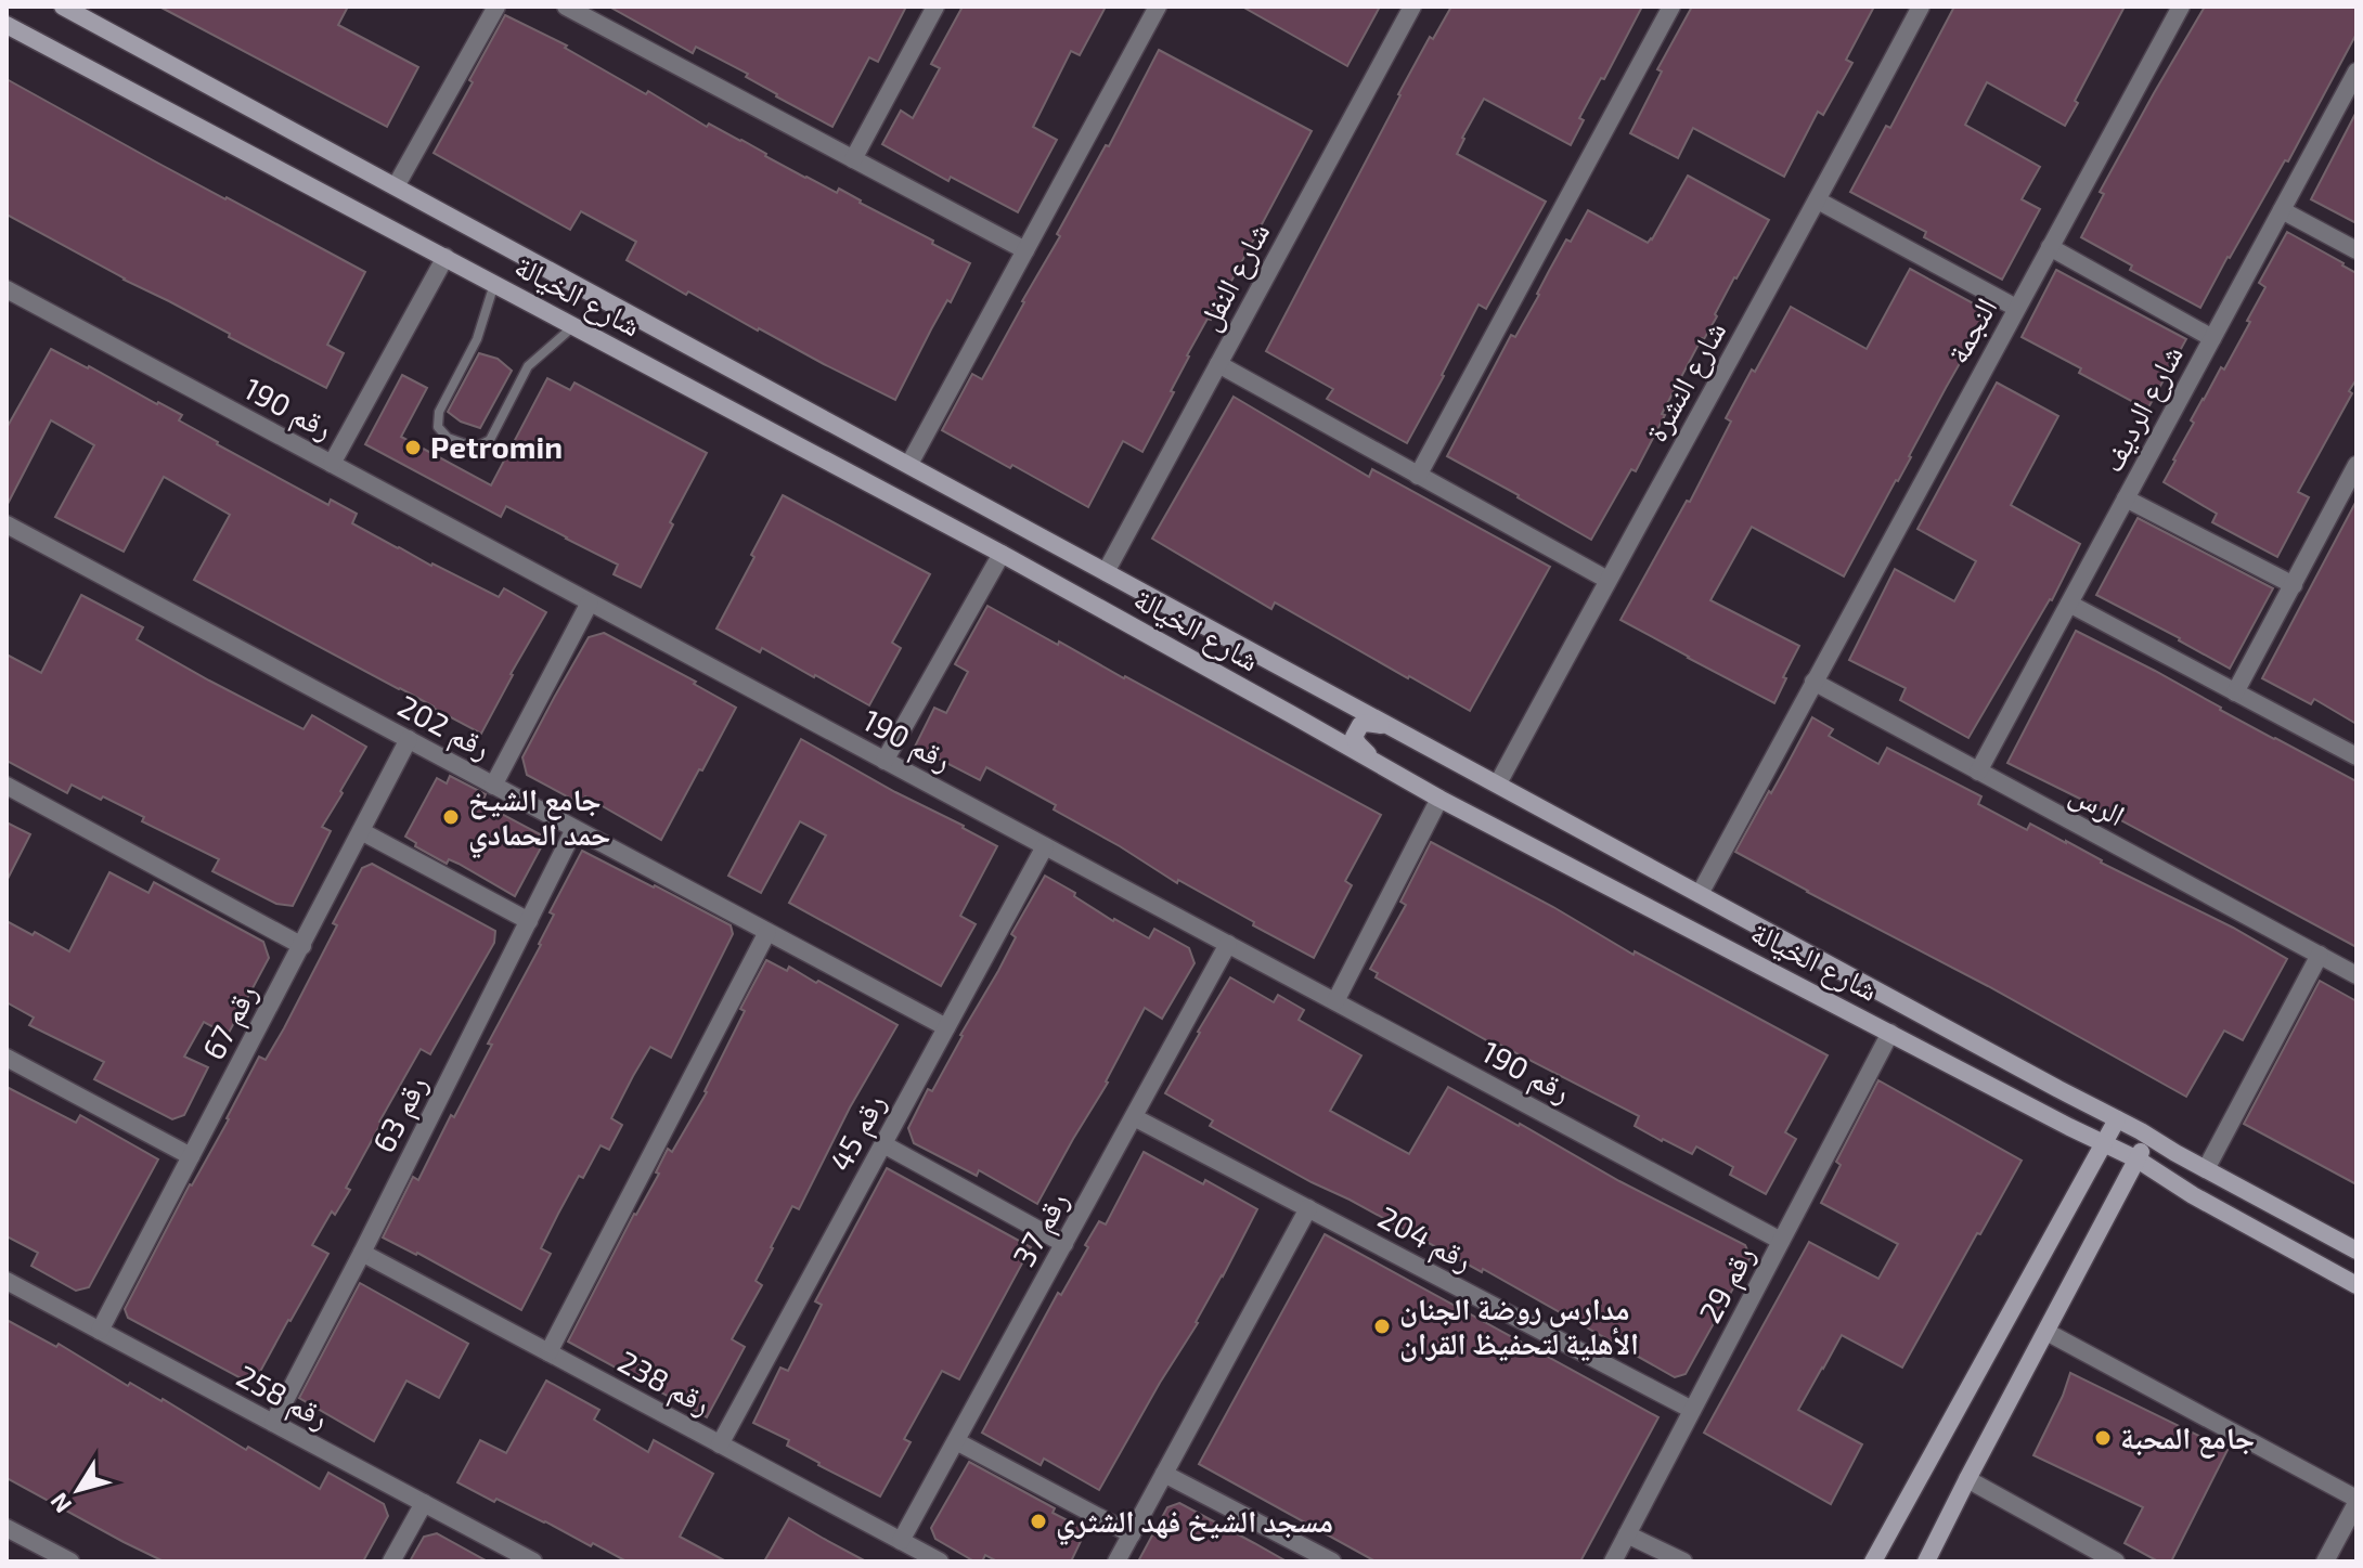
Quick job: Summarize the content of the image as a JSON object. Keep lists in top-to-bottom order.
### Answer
{
  "streets": {
    "street": [
      "شارع النفل",
      "شارع الخيالة",
      "النجمة",
      "شارع النشرة",
      "رقم 190",
      "شارع الرديف",
      "رقم 202",
      "الرس",
      "رقم 67",
      "رقم 63",
      "رقم 45",
      "رقم 37",
      "رقم 204",
      "رقم 29",
      "رقم 238",
      "رقم 258"
    ]
  },
  "crossings": [
    ["شارع النفل", "شارع الخيالة"],
    ["شارع الخيالة", "النجمة"],
    ["شارع الخيالة", "شارع النشرة"],
    ["شارع الخيالة", "رقم 29"],
    ["النجمة", "الرس"],
    ["رقم 190", "رقم 45"],
    ["رقم 190", "رقم 37"],
    ["رقم 190", "رقم 29"],
    ["شارع الرديف", "الرس"],
    ["رقم 202", "رقم 67"],
    ["رقم 202", "رقم 63"],
    ["رقم 202", "رقم 45"],
    ["رقم 67", "رقم 258"],
    ["رقم 63", "رقم 238"],
    ["رقم 63", "رقم 258"],
    ["رقم 45", "رقم 238"],
    ["رقم 37", "رقم 204"],
    ["رقم 37", "رقم 238"],
    ["رقم 204", "رقم 29"]
  ],
  "places": [
    "Petromin",
    "جامع الشيخ حمد الحمادي",
    "مدارس روضة الجنان الأهلية لتحفيظ القران",
    "جامع المحبة",
    "مسجد الشيخ فهد الشثري"
  ],
  "north": "bottom left"
}
